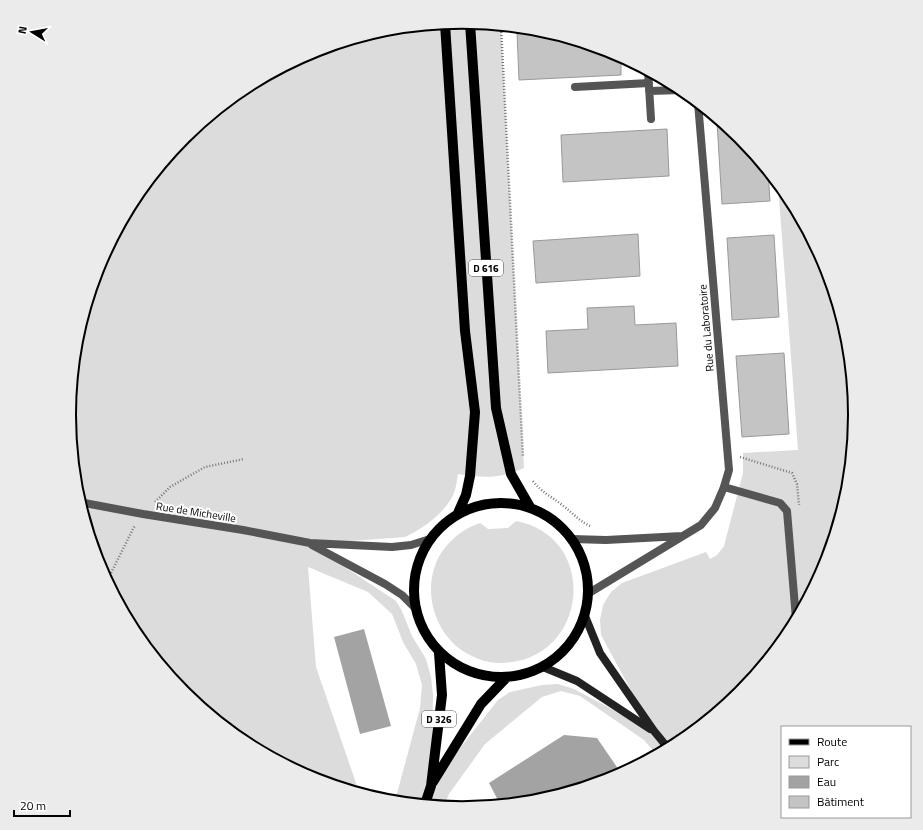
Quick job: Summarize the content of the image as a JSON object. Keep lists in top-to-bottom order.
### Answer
{
  "streets": {
    "main road": ["D 616", "D 326"],
    "street": ["Rue du Laboratoire", "Rue de Micheville"]
  },
  "legend": [
    "Route",
    "Parc",
    "Eau",
    "Bâtiment"
  ],
  "scale_bar": "20 m",
  "north": "left"
}
